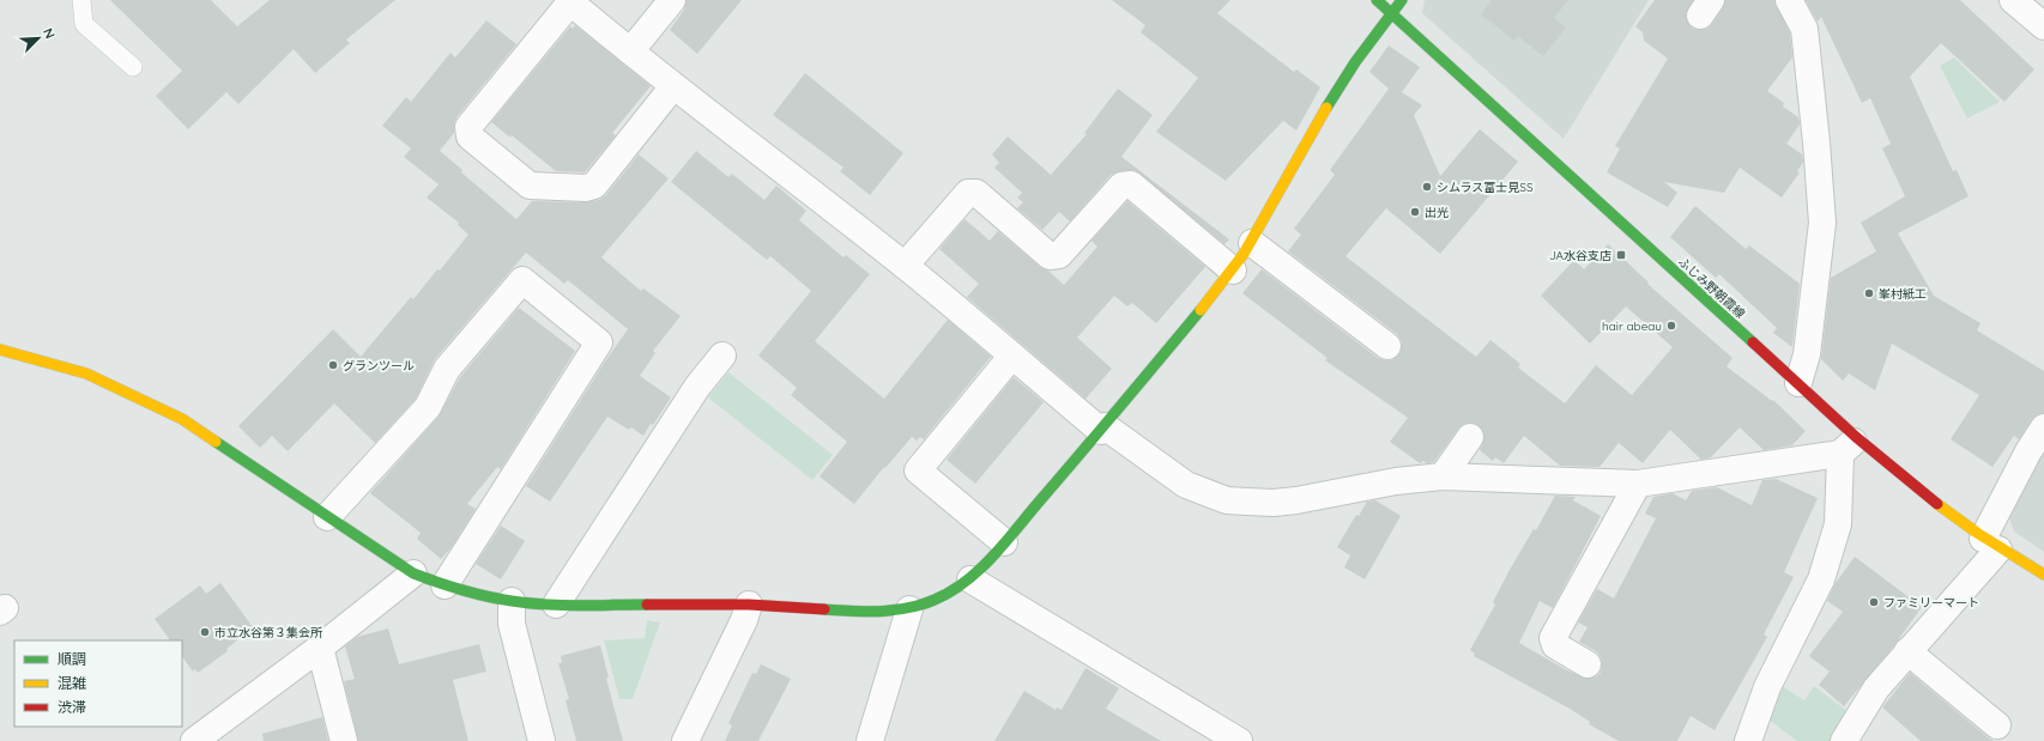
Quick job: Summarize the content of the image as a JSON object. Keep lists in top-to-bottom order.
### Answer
{
  "streets": {
    "street": ["ふじみ野朝霞線"]
  },
  "places": {
    "other": [
      "シムラス富士見SS",
      "出光",
      "峯村紙工",
      "hair abeau",
      "グランツール",
      "ファミリーマート",
      "市立水谷第３集会所"
    ],
    "transit": ["JA水谷支店"]
  },
  "legend": ["順調", "混雑", "渋滞"],
  "north": "top right"
}
